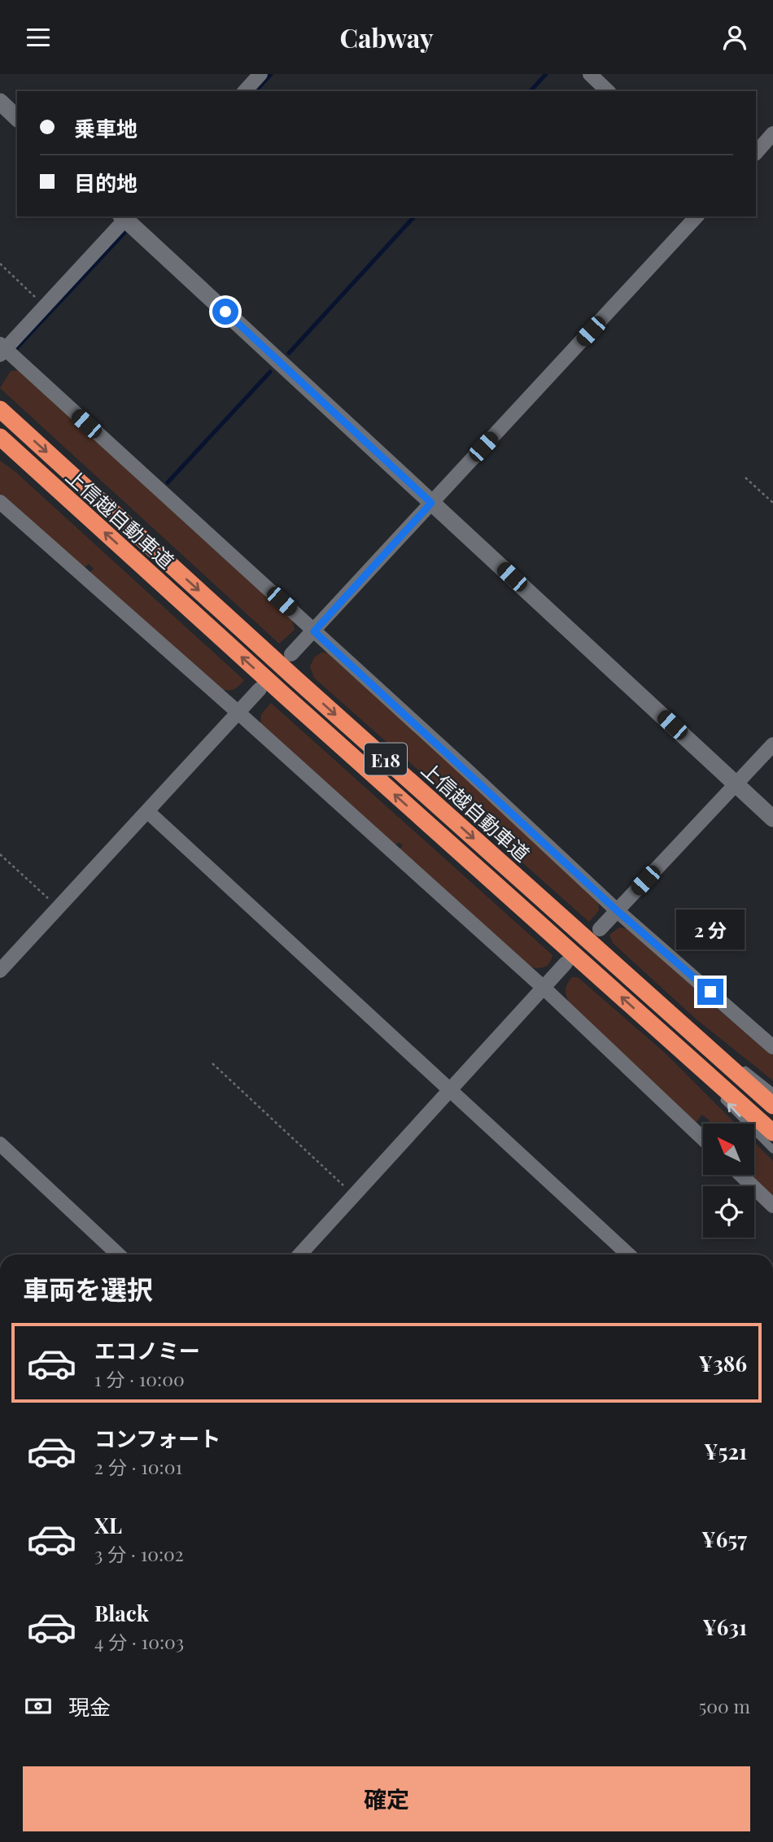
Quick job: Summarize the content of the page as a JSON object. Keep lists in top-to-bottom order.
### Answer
{
  "streets": {
    "highway": ["上信越自動車道", "E18"]
  },
  "north": "top left",
  "page": {
    "header": "Cabway",
    "banner": ["乗車地", "目的地"],
    "bubble": "2 分",
    "heading": "車両を選択",
    "list": [
      {
        "name": "エコノミー",
        "note": "1 分 · 10:00",
        "value": "¥386"
      },
      {
        "name": "コンフォート",
        "note": "2 分 · 10:01",
        "value": "¥521"
      },
      {
        "name": "XL",
        "note": "3 分 · 10:02",
        "value": "¥657"
      },
      {
        "name": "Black",
        "note": "4 分 · 10:03",
        "value": "¥631"
      }
    ],
    "pay": ["現金", "500 m"],
    "buttons": "確定"
  }
}
